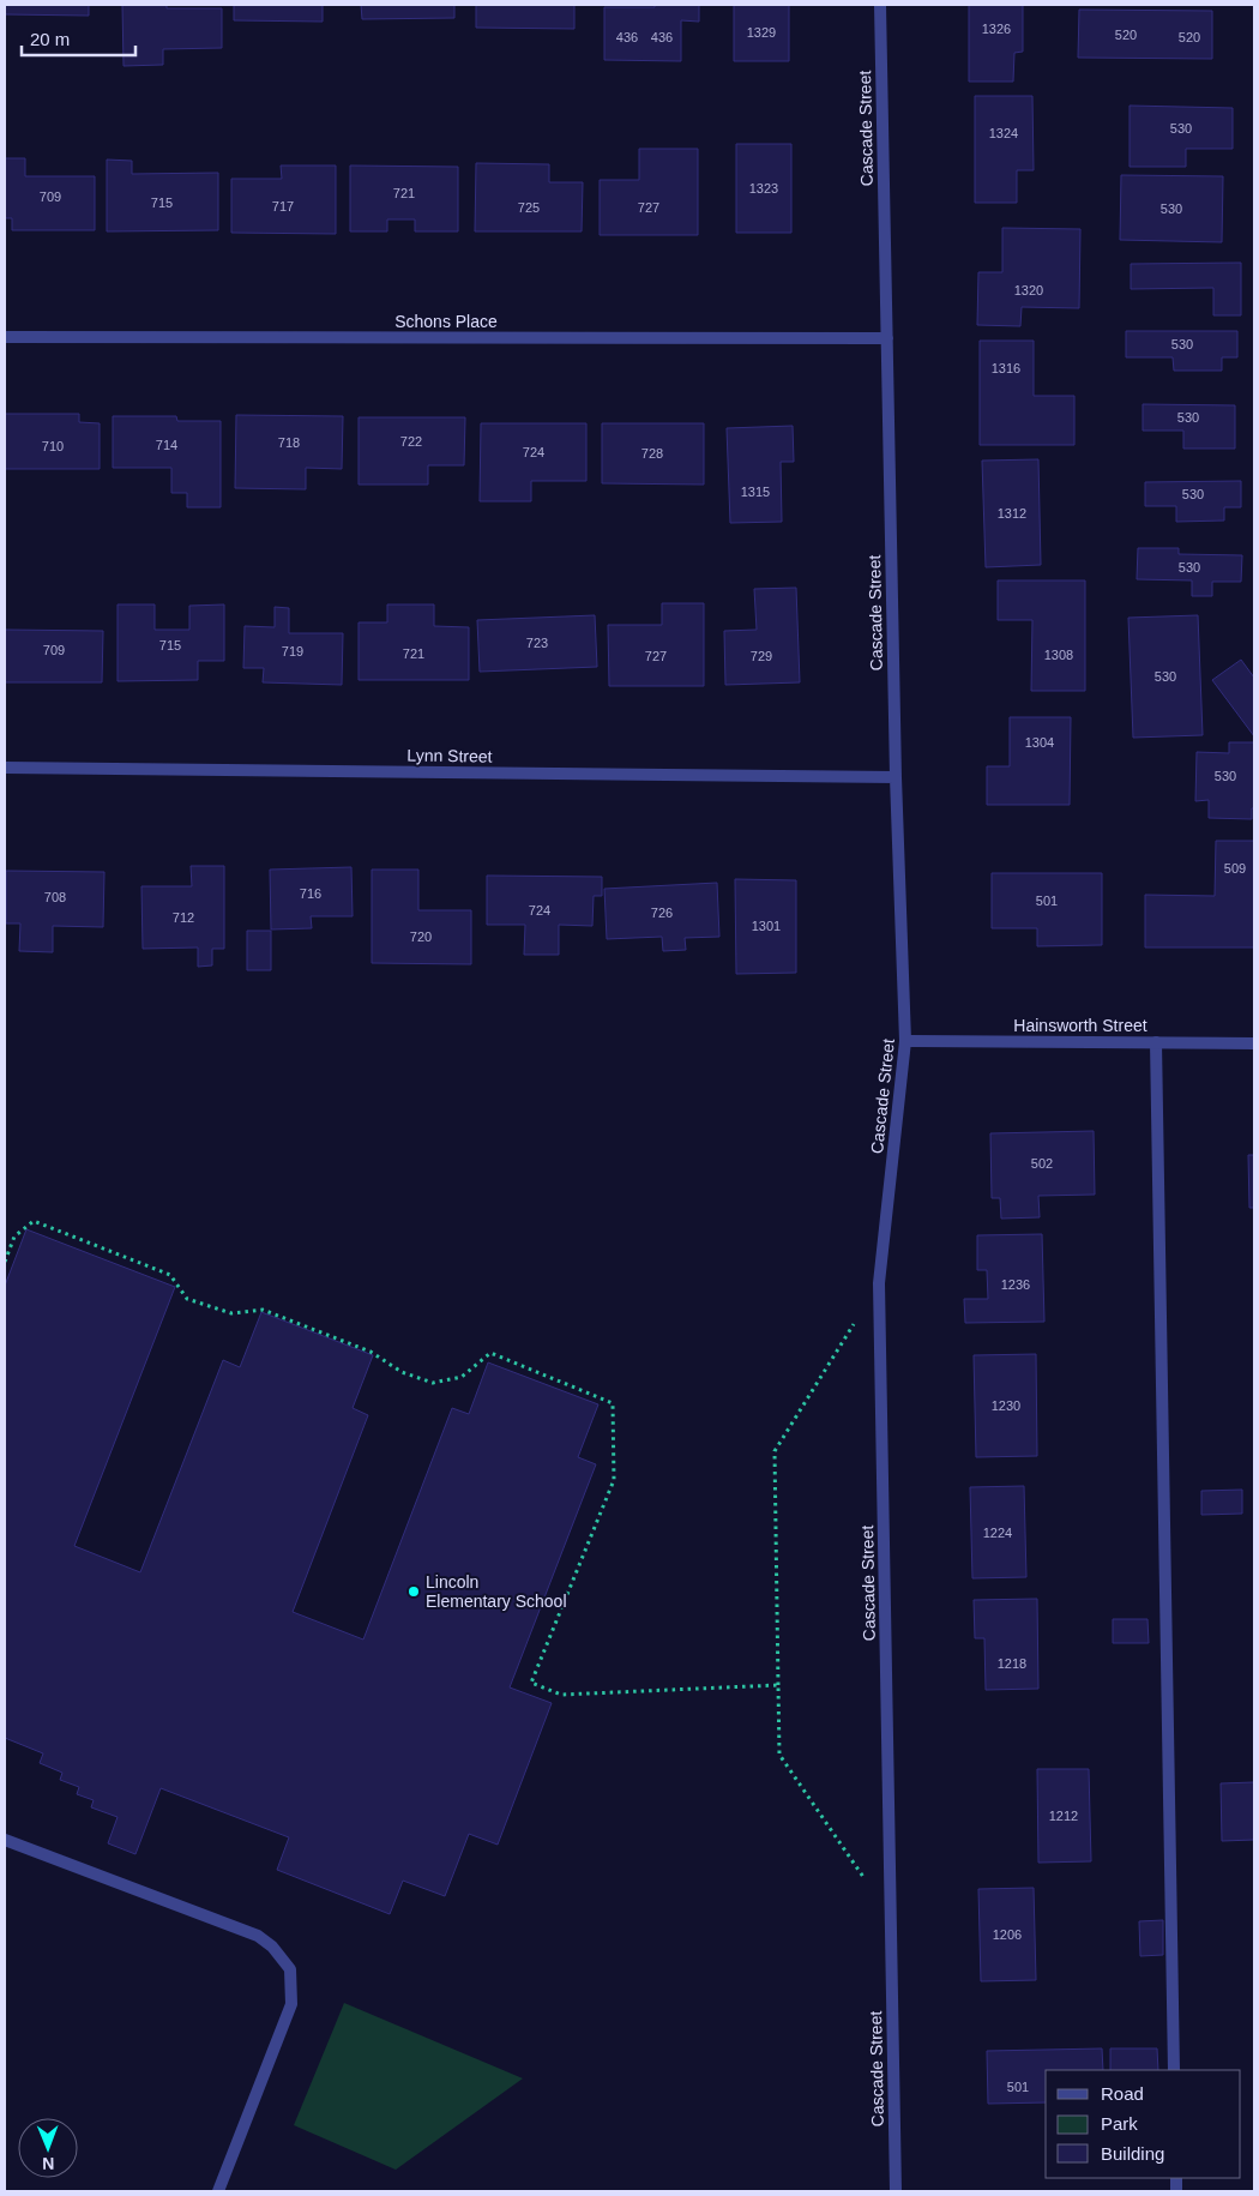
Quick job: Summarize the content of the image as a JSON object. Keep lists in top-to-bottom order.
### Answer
{
  "streets": {
    "street": [
      "Cascade Street",
      "Schons Place",
      "Lynn Street",
      "Hainsworth Street"
    ]
  },
  "crossings": [
    ["Cascade Street", "Schons Place"],
    ["Cascade Street", "Lynn Street"],
    ["Cascade Street", "Hainsworth Street"]
  ],
  "places": ["Lincoln Elementary School"],
  "house_numbers": [
    "1326",
    "1329",
    "520",
    "436",
    "436",
    "520",
    "530",
    "1324",
    "1323",
    "721",
    "709",
    "715",
    "717",
    "725",
    "727",
    "530",
    "1320",
    "530",
    "1316",
    "530",
    "722",
    "718",
    "714",
    "710",
    "724",
    "728",
    "1315",
    "530",
    "1312",
    "530",
    "723",
    "715",
    "709",
    "719",
    "721",
    "1308",
    "727",
    "729",
    "530",
    "1304",
    "530",
    "509",
    "716",
    "708",
    "501",
    "724",
    "726",
    "712",
    "1301",
    "720",
    "502",
    "1236",
    "1230",
    "1224",
    "1218",
    "1212",
    "1206",
    "501"
  ],
  "legend": ["Road", "Park", "Building"],
  "scale_bar": "20 m",
  "north": "bottom"
}
